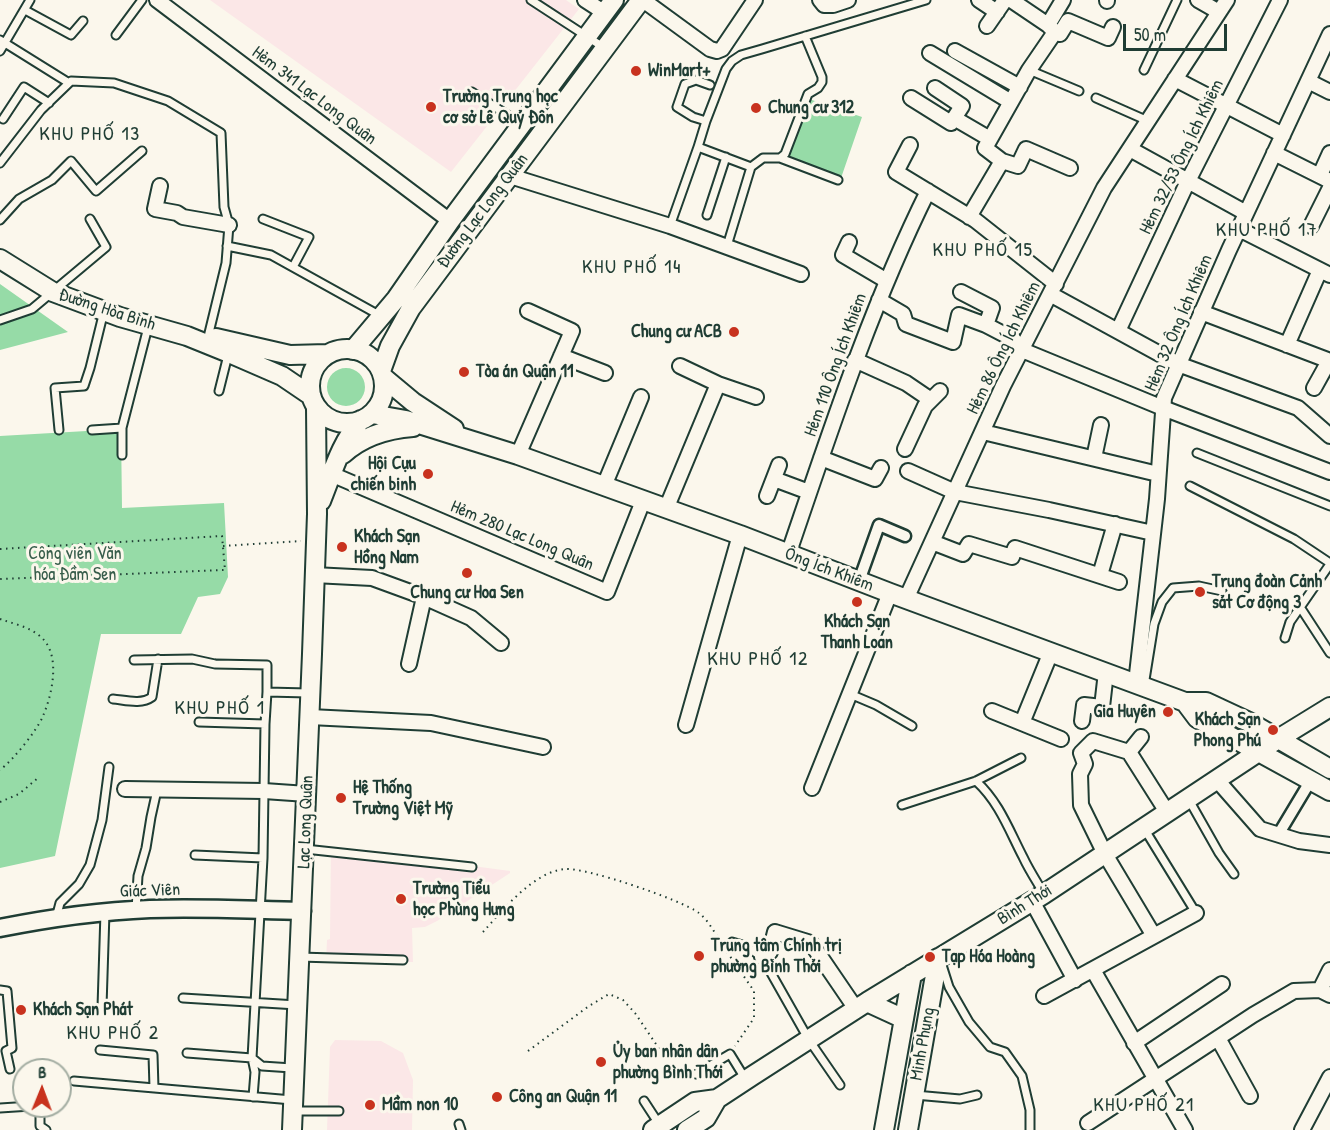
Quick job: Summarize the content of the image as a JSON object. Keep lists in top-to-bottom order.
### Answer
{
  "streets": {
    "main road": [
      "Đường Lạc Long Quân",
      "Đường Hòa Bình",
      "Ông Ích Khiêm",
      "Lạc Long Quân",
      "Bình Thới",
      "Minh Phụng"
    ],
    "street": [
      "Hẻm 341 Lạc Long Quân",
      "Hẻm 32/53 Ông Ích Khiêm",
      "Hẻm 32 Ông Ích Khiêm",
      "Hẻm 86 Ông Ích Khiêm",
      "Hẻm 110 Ông Ích Khiêm",
      "Hẻm 280 Lạc Long Quân",
      "Giác Viên"
    ]
  },
  "crossings": [
    ["Hẻm 341 Lạc Long Quân", "Đường Lạc Long Quân"],
    ["Đường Lạc Long Quân", "Đường Hòa Bình"],
    ["Hẻm 32 Ông Ích Khiêm", "Ông Ích Khiêm"],
    ["Hẻm 86 Ông Ích Khiêm", "Ông Ích Khiêm"],
    ["Hẻm 110 Ông Ích Khiêm", "Ông Ích Khiêm"],
    ["Hẻm 280 Lạc Long Quân", "Ông Ích Khiêm"],
    ["Ông Ích Khiêm", "Bình Thới"],
    ["Lạc Long Quân", "Giác Viên"],
    ["Bình Thới", "Minh Phụng"]
  ],
  "districts": [
    "KHU PHỐ 13",
    "KHU PHỐ 17",
    "KHU PHỐ 15",
    "KHU PHỐ 14",
    "KHU PHỐ 12",
    "KHU PHỐ 1",
    "KHU PHỐ 2",
    "KHU PHỐ 21"
  ],
  "parks": ["Công viên Văn hóa Đầm Sen"],
  "places": [
    "WinMart+",
    "Trường Trung học cơ sở Lê Quý Đôn",
    "Chung cư 312",
    "Chung cư ACB",
    "Tòa án Quận 11",
    "Hội Cựu chiến binh",
    "Khách Sạn Hồng Nam",
    "Chung cư Hoa Sen",
    "Trung đoàn Cảnh sát Cơ động 3",
    "Khách Sạn Thanh Loan",
    "Gia Huyên",
    "Khách Sạn Phong Phú",
    "Hệ Thống Trường Việt Mỹ",
    "Trường Tiểu học Phùng Hưng",
    "Trung tâm Chính trị phường Bình Thới",
    "Tạp Hóa Hoàng",
    "Khách Sạn Phát",
    "Ủy ban nhân dân phường Bình Thới",
    "Công an Quận 11",
    "Mầm non 10"
  ],
  "scale_bar": "50 m",
  "north": "top"
}
